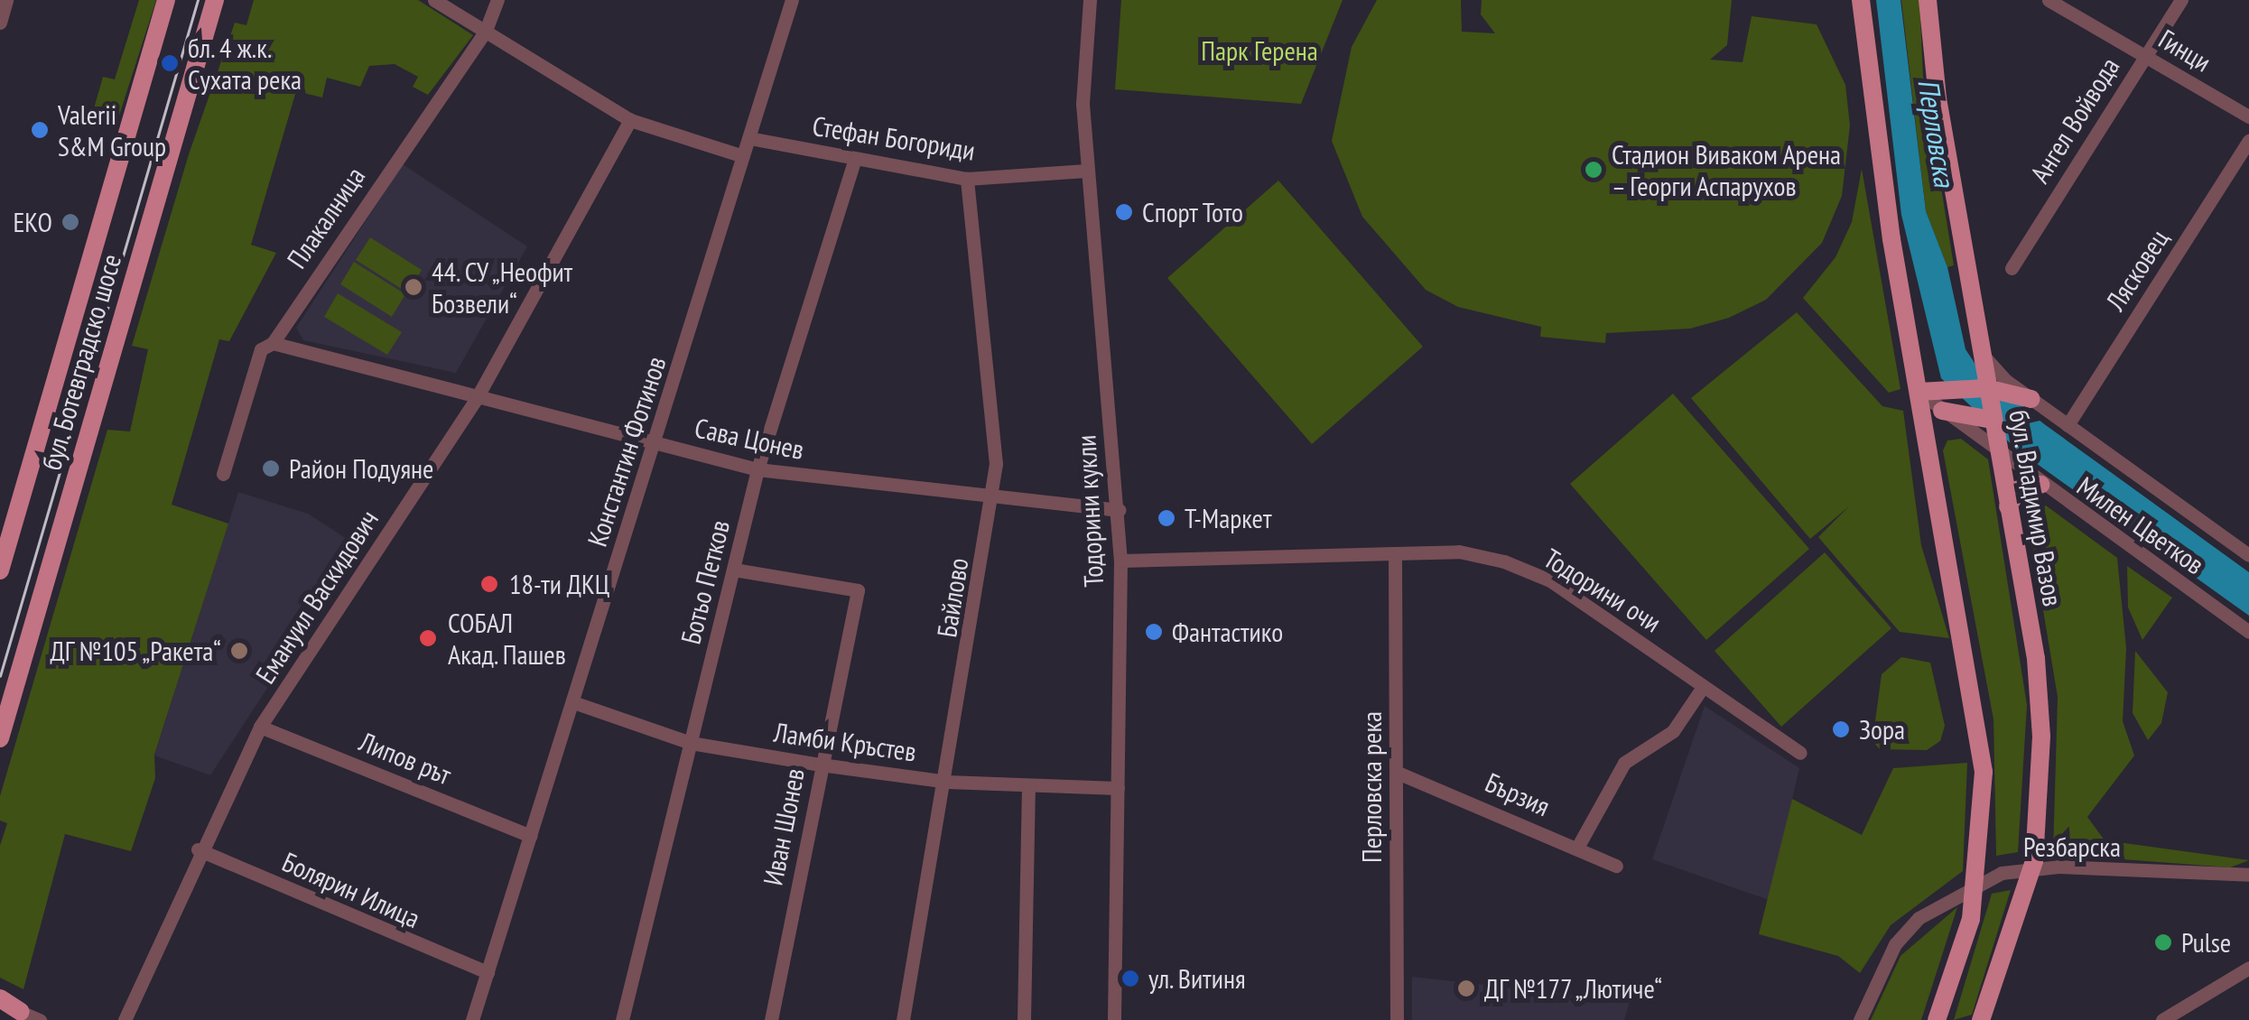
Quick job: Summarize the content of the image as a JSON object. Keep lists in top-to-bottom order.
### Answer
{
  "streets": {
    "main road": ["бул. Ботевградско шосе", "бул. Владимир Вазов"],
    "street": [
      "Гинци",
      "Ангел Войвода",
      "Стефан Богориди",
      "Плакалница",
      "Лясковец",
      "Сава Цонев",
      "Константин Фотинов",
      "Тодорини кукли",
      "Милен Цветков",
      "Ботьо Петков",
      "Тодорини очи",
      "Емануил Васкидович",
      "Байлово",
      "Ламби Кръстев",
      "Липов рът",
      "Перловска река",
      "Бързия",
      "Иван Шонев",
      "Резбарска",
      "Болярин Илица"
    ]
  },
  "crossings": [
    ["Гинци", "Ангел Войвода"],
    ["Стефан Богориди", "Константин Фотинов"],
    ["Стефан Богориди", "Тодорини кукли"],
    ["Стефан Богориди", "Ботьо Петков"],
    ["Стефан Богориди", "Байлово"],
    ["Плакалница", "Сава Цонев"],
    ["Лясковец", "Милен Цветков"],
    ["Сава Цонев", "Константин Фотинов"],
    ["Сава Цонев", "Тодорини кукли"],
    ["Сава Цонев", "Ботьо Петков"],
    ["Сава Цонев", "Емануил Васкидович"],
    ["Сава Цонев", "Байлово"],
    ["Константин Фотинов", "Ламби Кръстев"],
    ["Константин Фотинов", "Липов рът"],
    ["Константин Фотинов", "Болярин Илица"],
    ["бул. Владимир Вазов", "Милен Цветков"],
    ["Тодорини кукли", "Тодорини очи"],
    ["Тодорини кукли", "Ламби Кръстев"],
    ["Ботьо Петков", "Ламби Кръстев"],
    ["Ботьо Петков", "Иван Шонев"],
    ["Тодорини очи", "Перловска река"],
    ["Емануил Васкидович", "Липов рът"],
    ["Емануил Васкидович", "Болярин Илица"],
    ["Байлово", "Ламби Кръстев"],
    ["Ламби Кръстев", "Иван Шонев"],
    ["Перловска река", "Бързия"]
  ],
  "water": ["Перловска"],
  "parks": ["Парк Герена"],
  "places": [
    "бл. 4 ж.к. Сухата река",
    "Valerii S&M Group",
    "Стадион Виваком Арена – Георги Аспарухов",
    "Спорт Тото",
    "EKO",
    "44. СУ „Неофит Бозвели“",
    "Район Подуяне",
    "Т-Маркет",
    "18-ти ДКЦ",
    "Фантастико",
    "СОБАЛ Акад. Пашев",
    "ДГ №105 „Ракета“",
    "Зора",
    "Pulse",
    "ул. Витиня",
    "ДГ №177 „Лютиче“"
  ]
}
